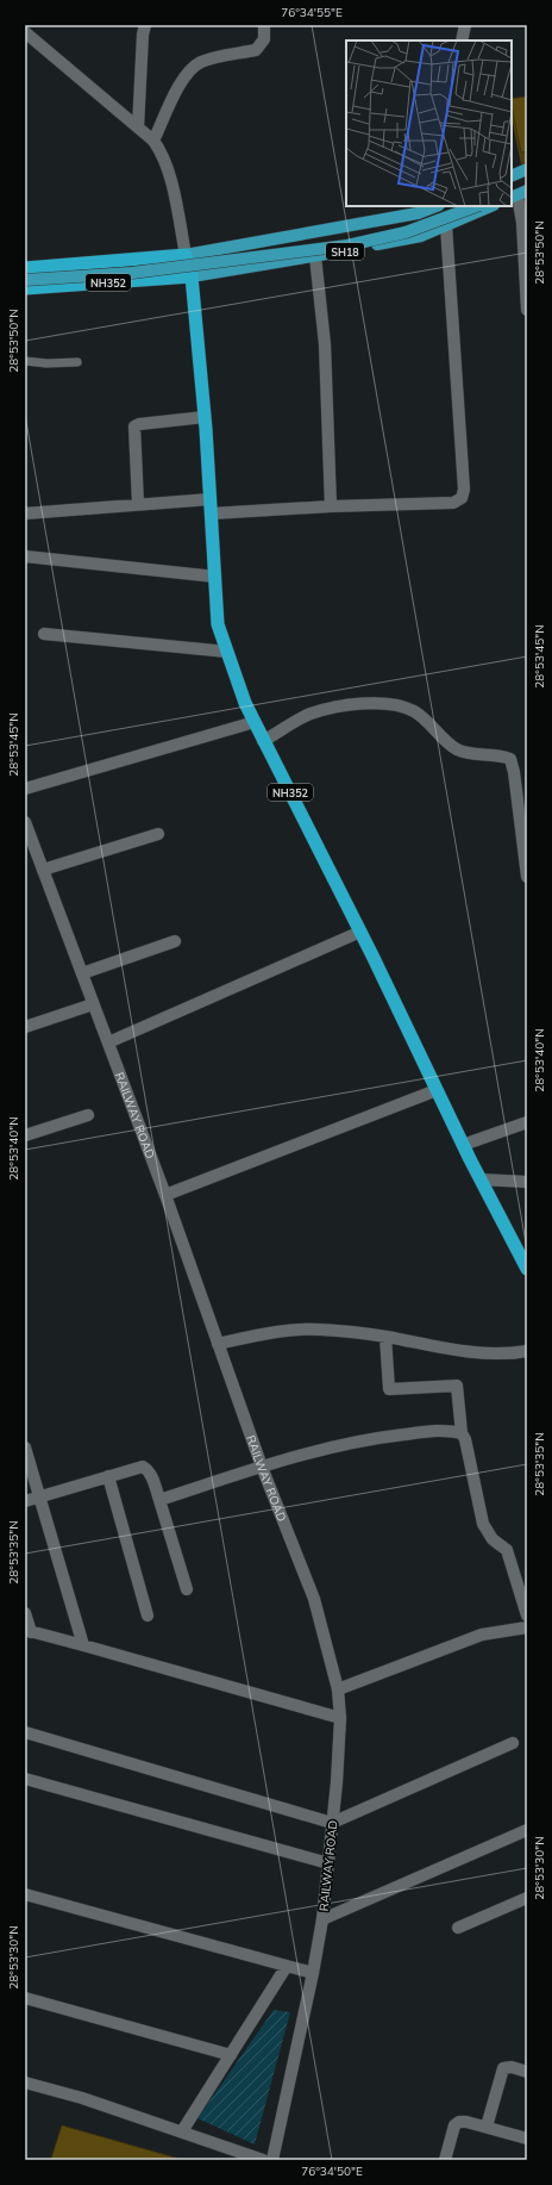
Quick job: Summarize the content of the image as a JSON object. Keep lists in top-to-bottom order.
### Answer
{
  "streets": {
    "highway": ["NH352"],
    "main road": ["SH18"],
    "street": ["RAILWAY ROAD"]
  },
  "crossings": [
    ["SH18", "NH352"]
  ],
  "coordinates": [
    "76°34'55\"E",
    "28°53'50\"N",
    "28°53'45\"N",
    "28°53'40\"N",
    "28°53'35\"N",
    "28°53'30\"N",
    "76°34'50\"E"
  ]
}
